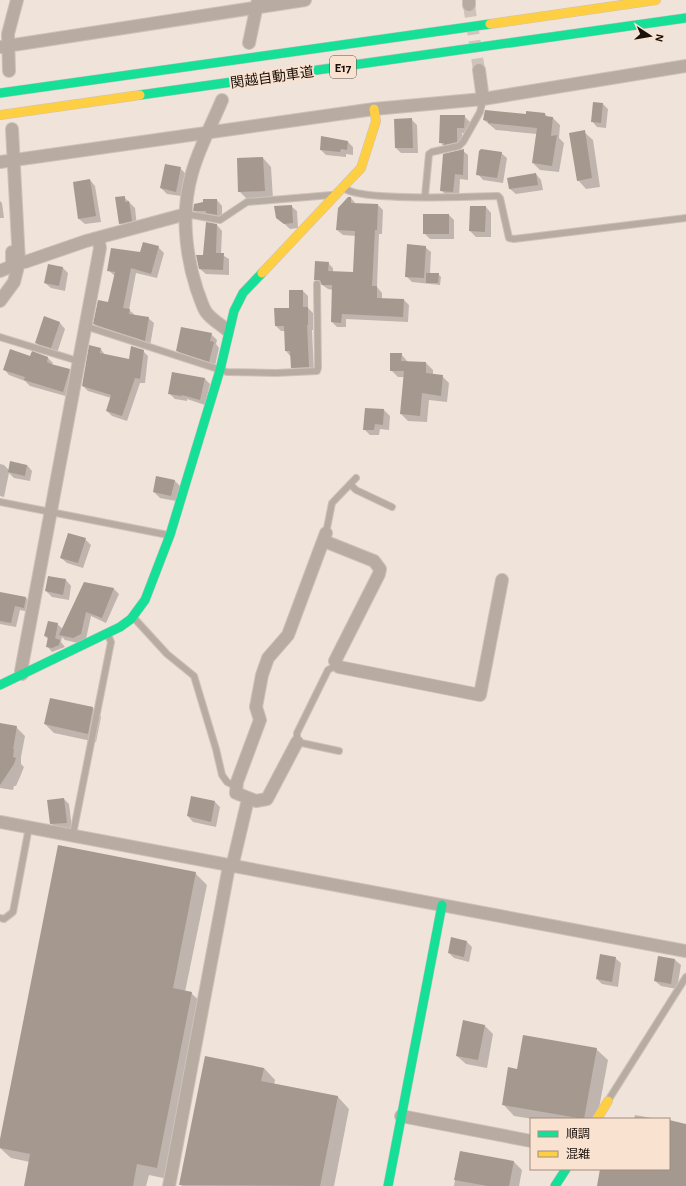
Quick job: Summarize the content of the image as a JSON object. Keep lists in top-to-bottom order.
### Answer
{
  "streets": {
    "main road": ["E17", "関越自動車道"]
  },
  "legend": ["順調", "混雑"],
  "north": "right"
}
